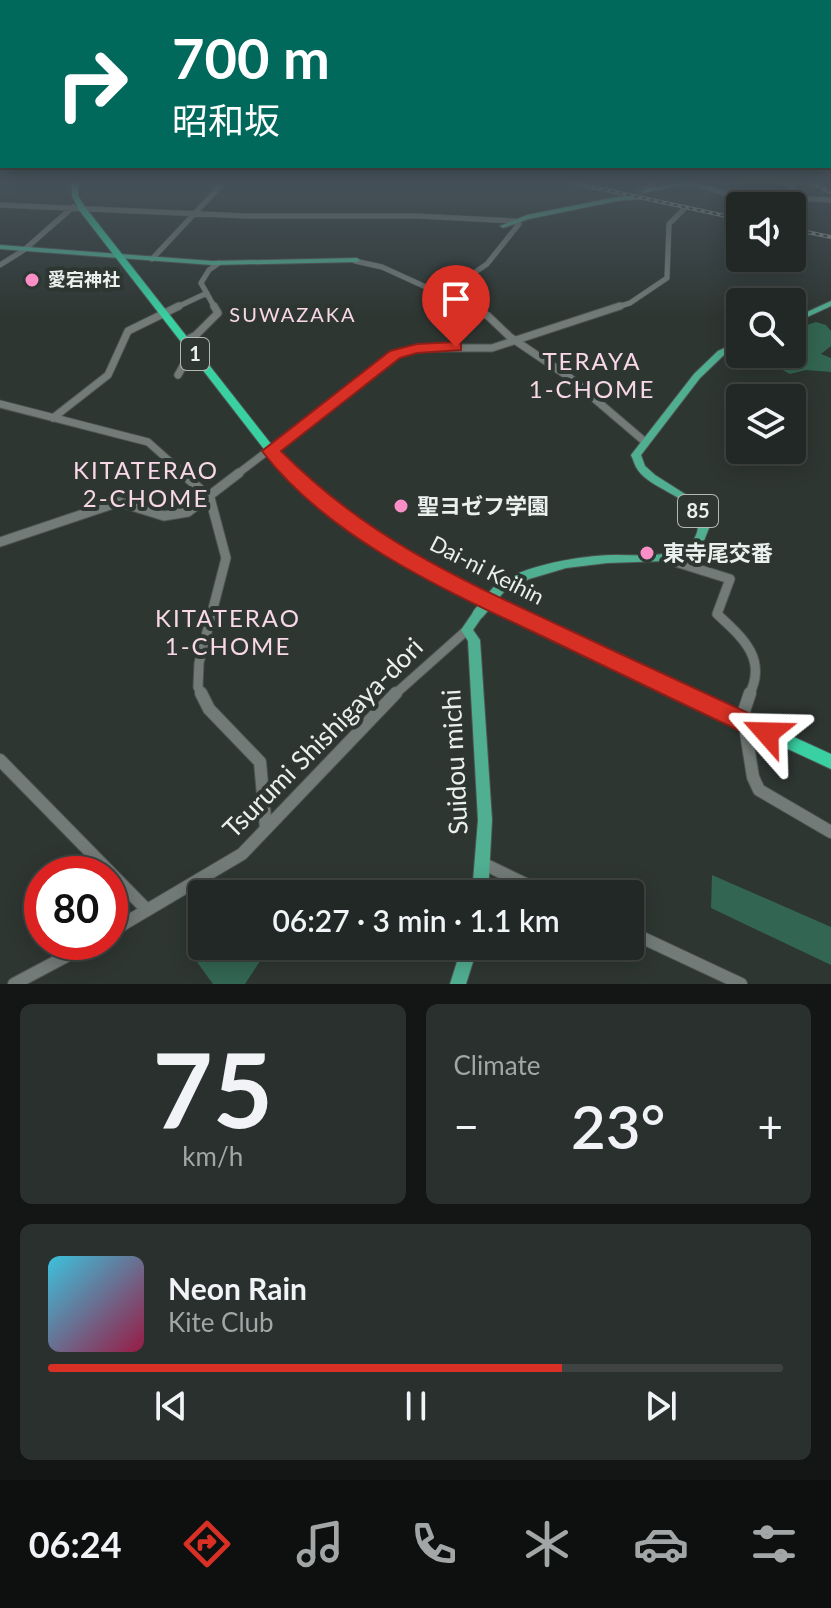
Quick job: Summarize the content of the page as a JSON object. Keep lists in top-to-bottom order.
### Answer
{
  "streets": {
    "highway": ["1", "Dai-ni Keihin"],
    "main road": ["85", "Tsurumi Shishigaya-dori", "Suidou michi"]
  },
  "crossings": [
    ["85", "Tsurumi Shishigaya-dori"],
    ["Tsurumi Shishigaya-dori", "Suidou michi"]
  ],
  "districts": [
    "SUWAZAKA",
    "TERAYA 1-CHOME",
    "KITATERAO 2-CHOME",
    "KITATERAO 1-CHOME"
  ],
  "places": ["愛宕神社", "聖ヨゼフ学園", "東寺尾交番"],
  "page": {
    "turn": ["700 m", "昭和坂"],
    "limit": "80",
    "trip": "06:27 · 3 min · 1.1 km",
    "tile": [
      ["75", "km/h"],
      "Climate"
    ],
    "heat": ["−", "23°", "+"],
    "song": ["Neon Rain", "Kite Club"],
    "tabs": "06:24"
  }
}
